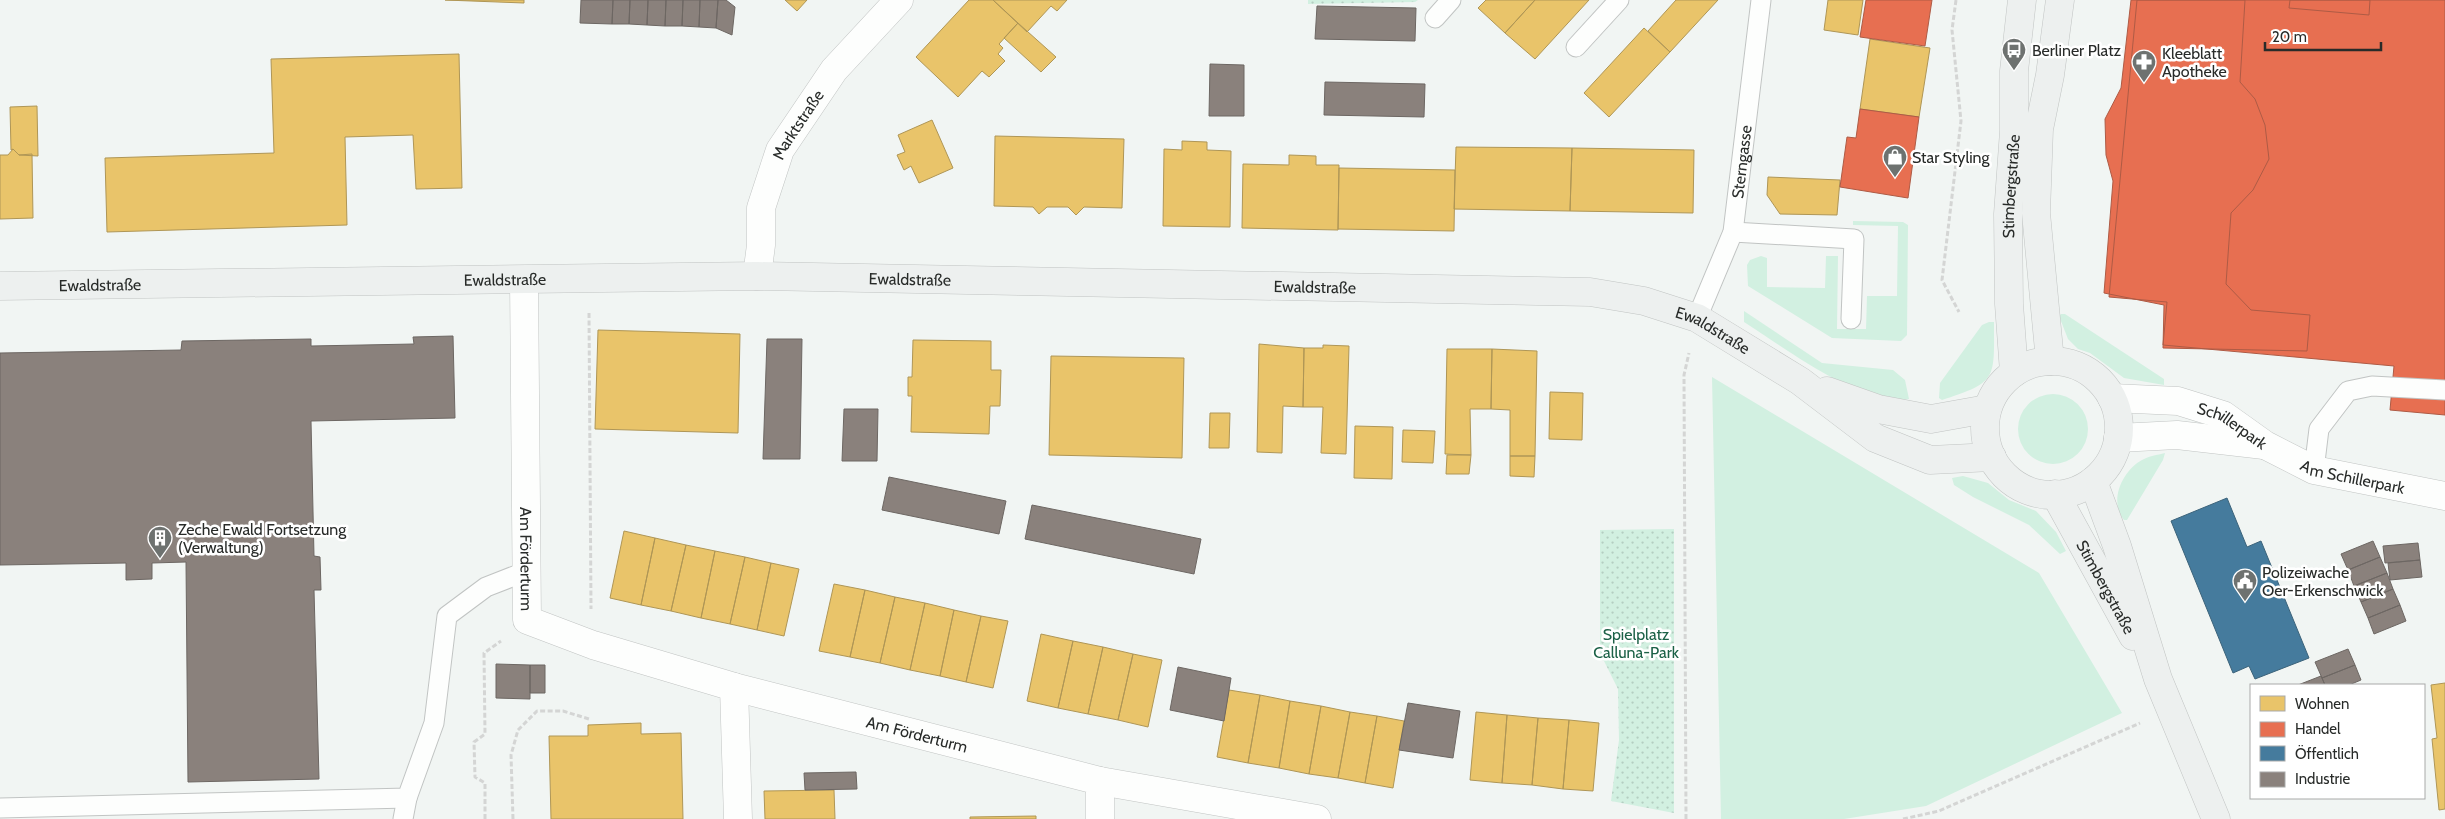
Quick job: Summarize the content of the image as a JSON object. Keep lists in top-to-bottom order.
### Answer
{
  "streets": {
    "street": [
      "Marktstraße",
      "Stimbergstraße",
      "Ewaldstraße",
      "Schillerpark",
      "Am Schillerpark",
      "Am Förderturm"
    ],
    "lane": ["Sterngasse"]
  },
  "crossings": [
    ["Marktstraße", "Ewaldstraße"],
    ["Sterngasse", "Ewaldstraße"],
    ["Stimbergstraße", "Ewaldstraße"],
    ["Stimbergstraße", "Schillerpark"],
    ["Ewaldstraße", "Schillerpark"],
    ["Ewaldstraße", "Am Förderturm"],
    ["Schillerpark", "Am Schillerpark"]
  ],
  "parks": ["Spielplatz Calluna-Park"],
  "places": {
    "bus stop": ["Berliner Platz"],
    "pharmacy": ["Kleeblatt Apotheke"],
    "shop": ["Star Styling"],
    "building": ["Zeche Ewald Fortsetzung (Verwaltung)"],
    "public building": ["Polizeiwache Oer-Erkenschwick"]
  },
  "legend": [
    "Wohnen",
    "Handel",
    "Öffentlich",
    "Industrie"
  ],
  "scale_bar": "20 m"
}
